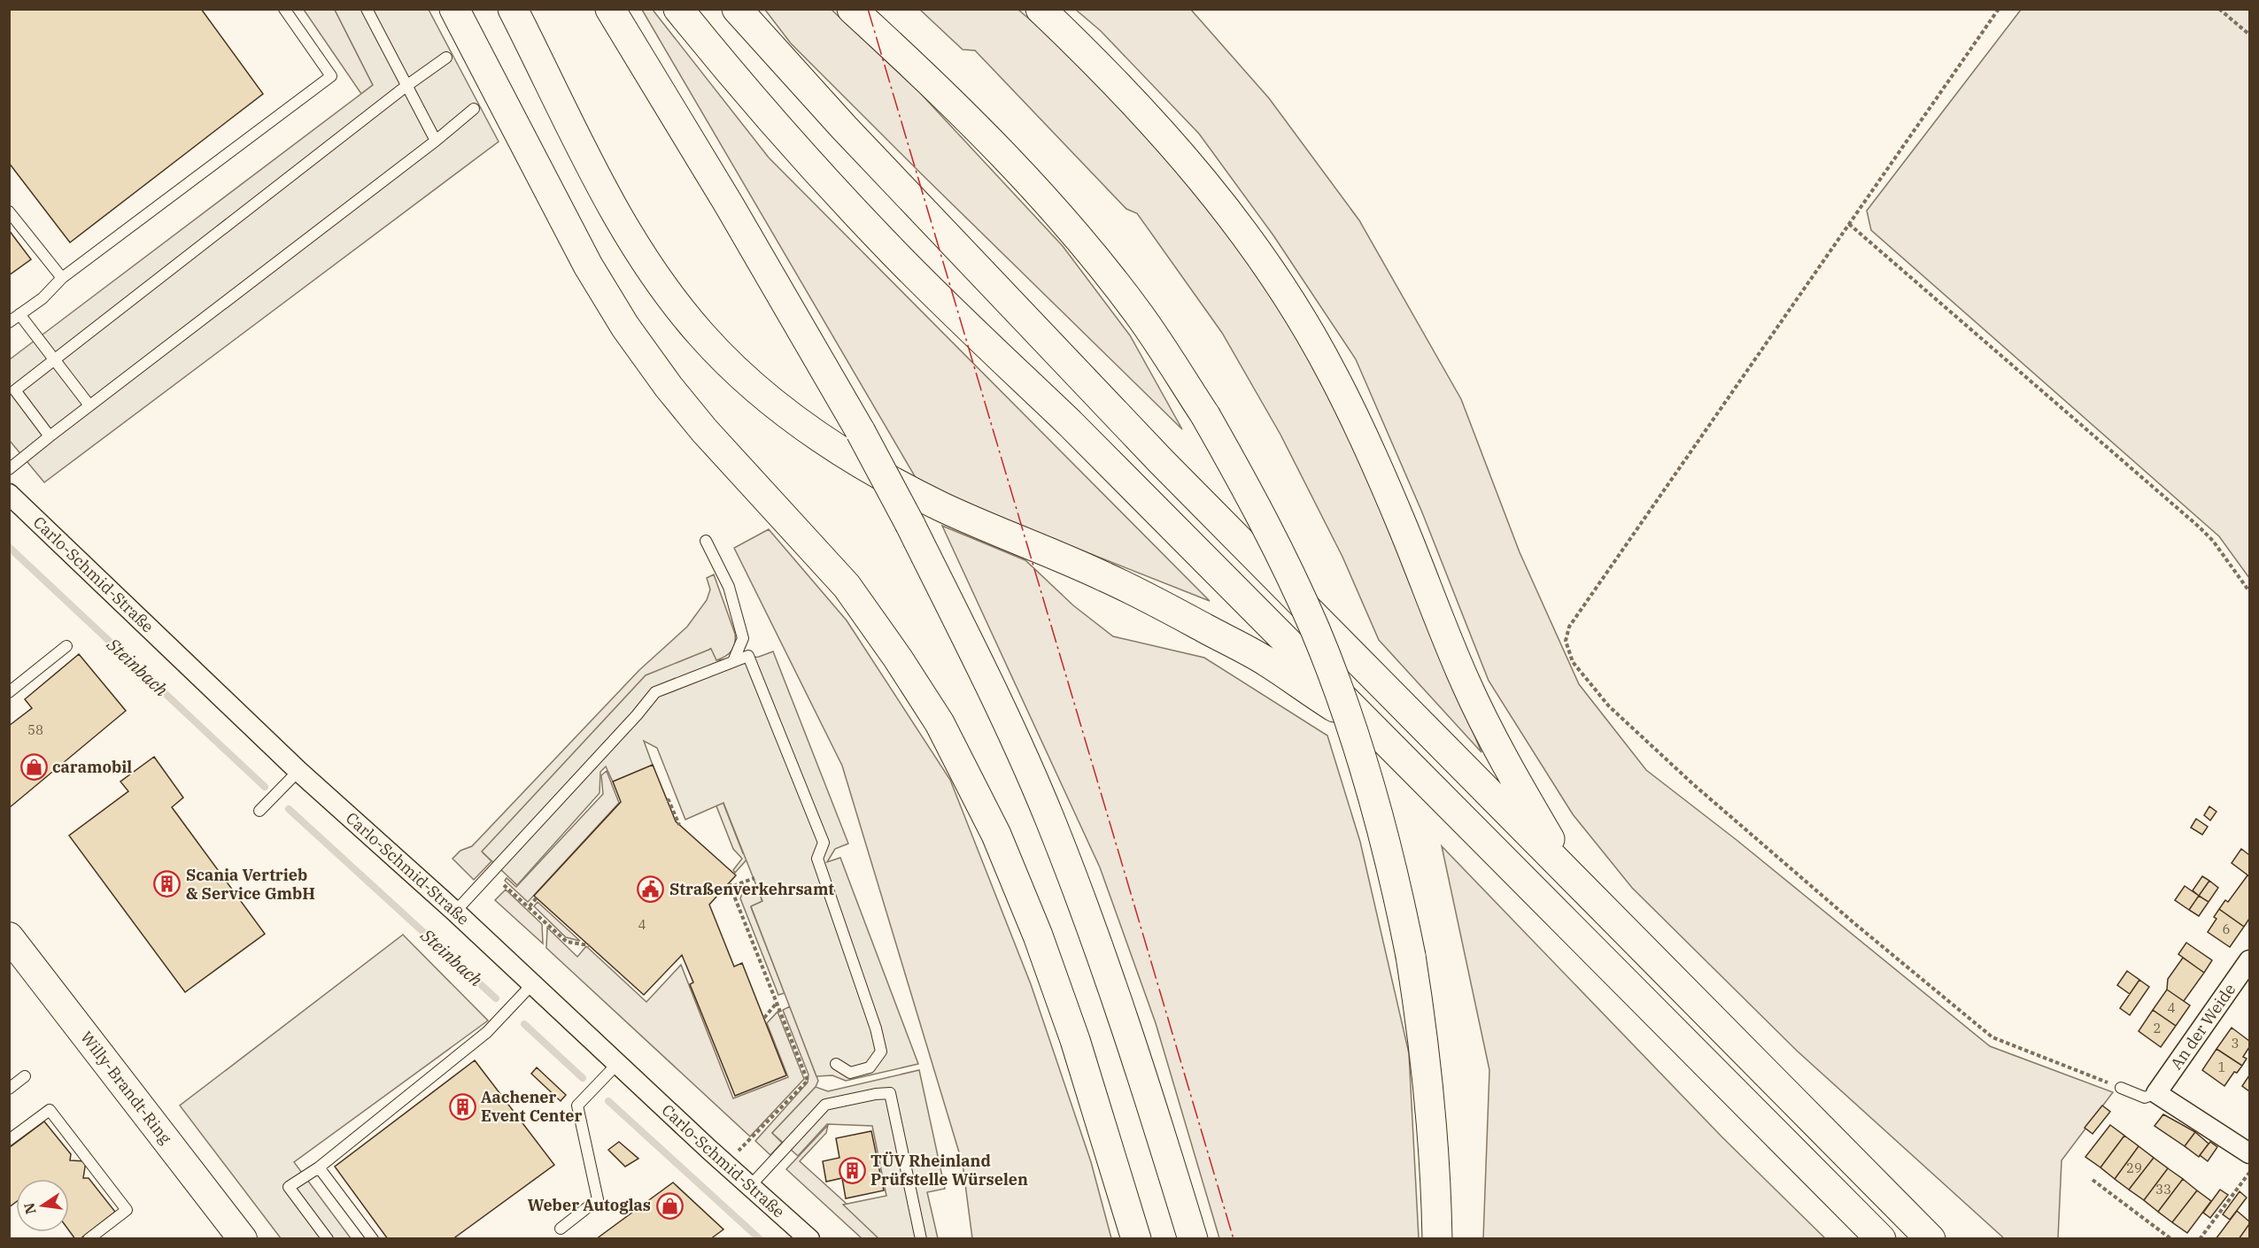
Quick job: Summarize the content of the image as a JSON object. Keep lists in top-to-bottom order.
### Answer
{
  "streets": {
    "street": ["Carlo-Schmid-Straße", "An der Weide", "Willy-Brandt-Ring"]
  },
  "water": ["Steinbach"],
  "places": {
    "shop": ["caramobil", "Weber Autoglas"],
    "building": ["Scania Vertrieb & Service GmbH", "Aachener Event Center", "TÜV Rheinland Prüfstelle Würselen"],
    "public building": ["Straßenverkehrsamt"]
  },
  "house_numbers": [
    "58",
    "4",
    "6",
    "4",
    "2",
    "3",
    "1",
    "29",
    "33"
  ],
  "north": "left"
}
